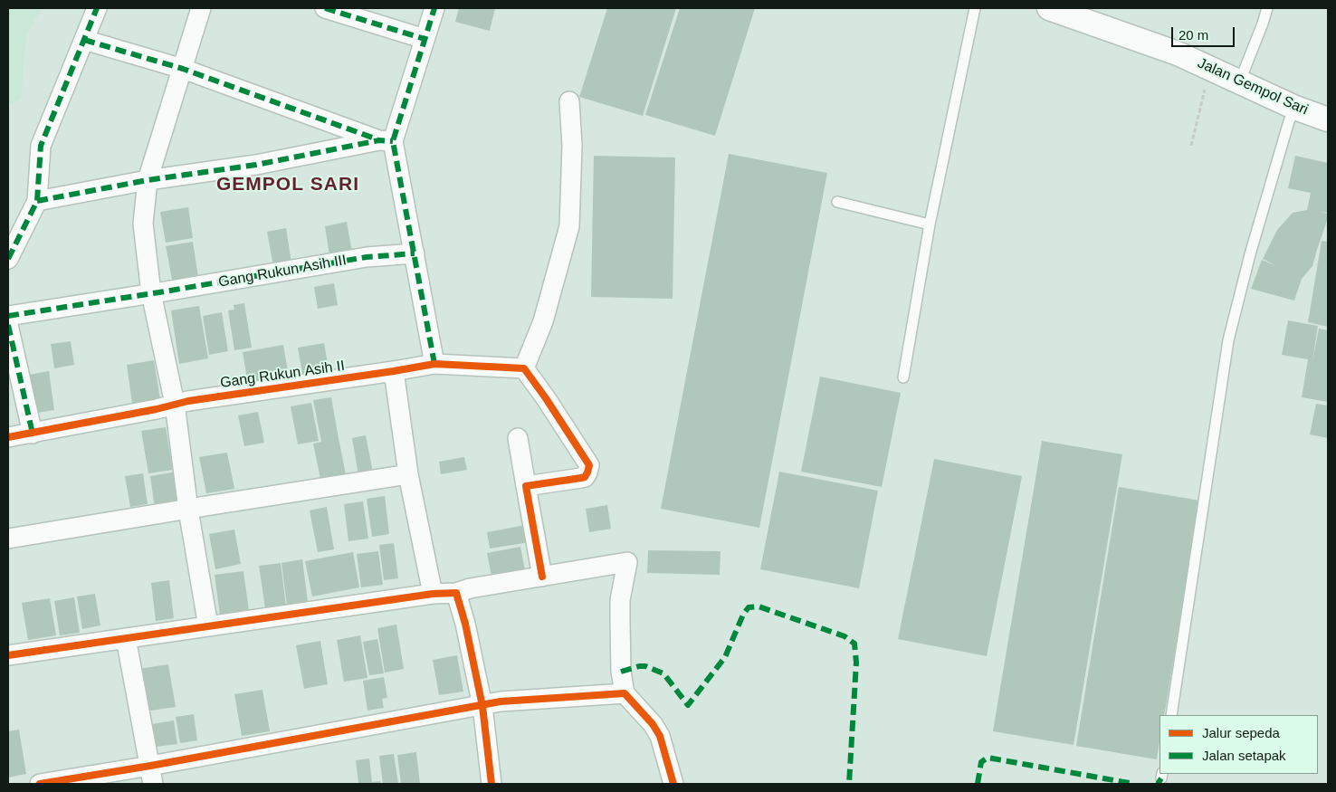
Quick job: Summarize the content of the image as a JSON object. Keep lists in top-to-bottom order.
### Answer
{
  "streets": {
    "street": ["Jalan Gempol Sari", "Gang Rukun Asih III", "Gang Rukun Asih II"]
  },
  "districts": ["GEMPOL SARI"],
  "legend": ["Jalur sepeda", "Jalan setapak"],
  "scale_bar": "20 m"
}
